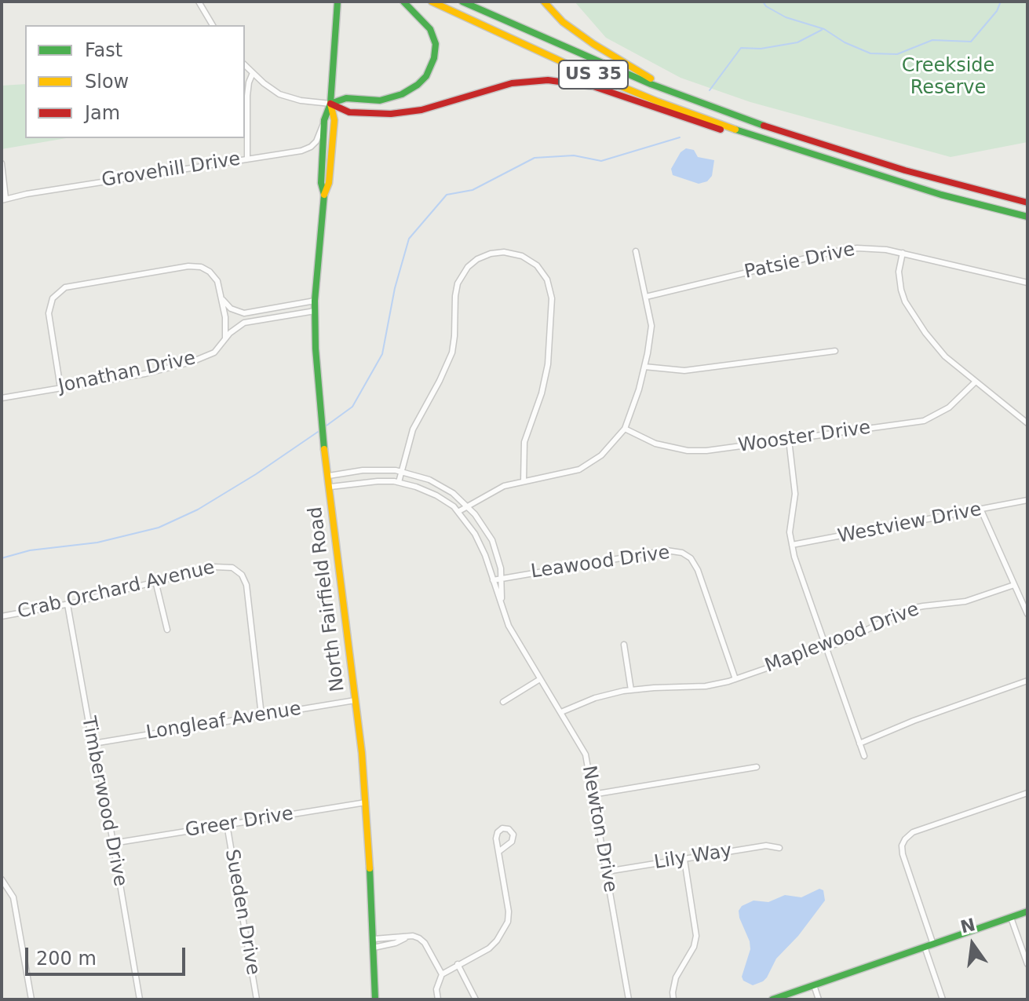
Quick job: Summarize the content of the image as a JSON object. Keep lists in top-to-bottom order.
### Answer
{
  "streets": {
    "main road": ["US 35", "North Fairfield Road"],
    "street": [
      "Grovehill Drive",
      "Patsie Drive",
      "Jonathan Drive",
      "Wooster Drive",
      "Westview Drive",
      "Leawood Drive",
      "Crab Orchard Avenue",
      "Maplewood Drive",
      "Longleaf Avenue",
      "Timberwood Drive",
      "Greer Drive",
      "Newton Drive",
      "Lily Way",
      "Sueden Drive"
    ]
  },
  "crossings": [
    ["Grovehill Drive", "North Fairfield Road"],
    ["Jonathan Drive", "North Fairfield Road"],
    ["Leawood Drive", "Maplewood Drive"],
    ["Leawood Drive", "Newton Drive"],
    ["Crab Orchard Avenue", "Longleaf Avenue"],
    ["Crab Orchard Avenue", "Timberwood Drive"],
    ["North Fairfield Road", "Longleaf Avenue"],
    ["North Fairfield Road", "Greer Drive"],
    ["North Fairfield Road", "Newton Drive"],
    ["Maplewood Drive", "Newton Drive"],
    ["Longleaf Avenue", "Timberwood Drive"],
    ["Timberwood Drive", "Greer Drive"],
    ["Greer Drive", "Sueden Drive"],
    ["Newton Drive", "Lily Way"]
  ],
  "parks": ["Creekside Reserve"],
  "legend": ["Fast", "Slow", "Jam"],
  "scale_bar": "200 m",
  "north": "top"
}
